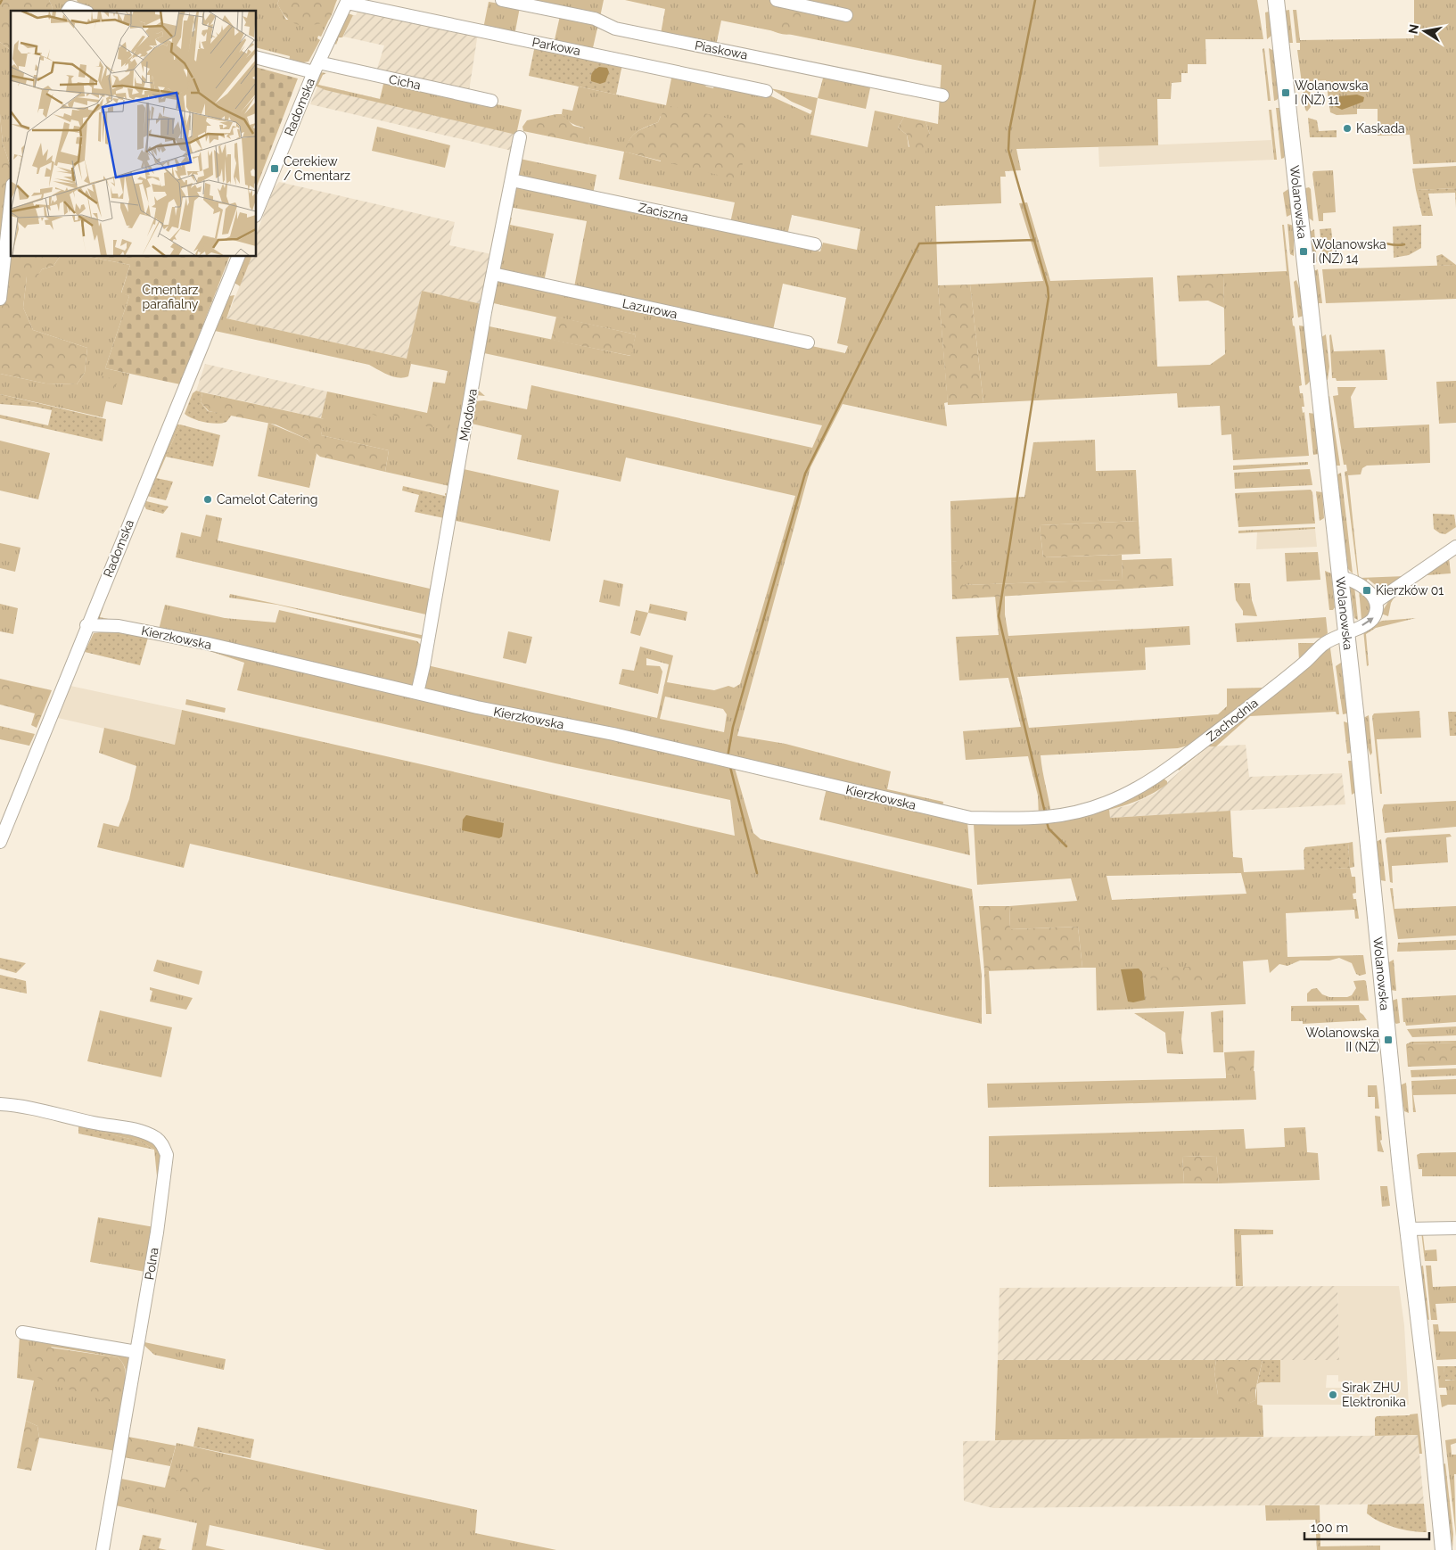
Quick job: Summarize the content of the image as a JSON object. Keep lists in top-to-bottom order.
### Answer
{
  "streets": {
    "main road": ["Wolanowska"],
    "street": [
      "Parkowa",
      "Piaskowa",
      "Cicha",
      "Radomska",
      "Zaciszna",
      "Lazurowa",
      "Miodowa",
      "Kierzkowska",
      "Zachodnia",
      "Polna"
    ]
  },
  "crossings": [
    ["Parkowa", "Radomska"],
    ["Cicha", "Radomska"],
    ["Radomska", "Kierzkowska"],
    ["Wolanowska", "Zachodnia"],
    ["Zaciszna", "Miodowa"],
    ["Lazurowa", "Miodowa"],
    ["Miodowa", "Kierzkowska"],
    ["Kierzkowska", "Zachodnia"]
  ],
  "parks": ["Cmentarz parafialny"],
  "places": {
    "transit": [
      "Wolanowska I (NŻ) 11",
      "Cerekiew / Cmentarz",
      "Wolanowska I (NŻ) 14",
      "Kierzków 01",
      "Wolanowska II (NŻ)"
    ],
    "other": ["Kaskada", "Camelot Catering", "Sirak ZHU Elektronika"]
  },
  "scale_bar": "100 m",
  "north": "left"
}
